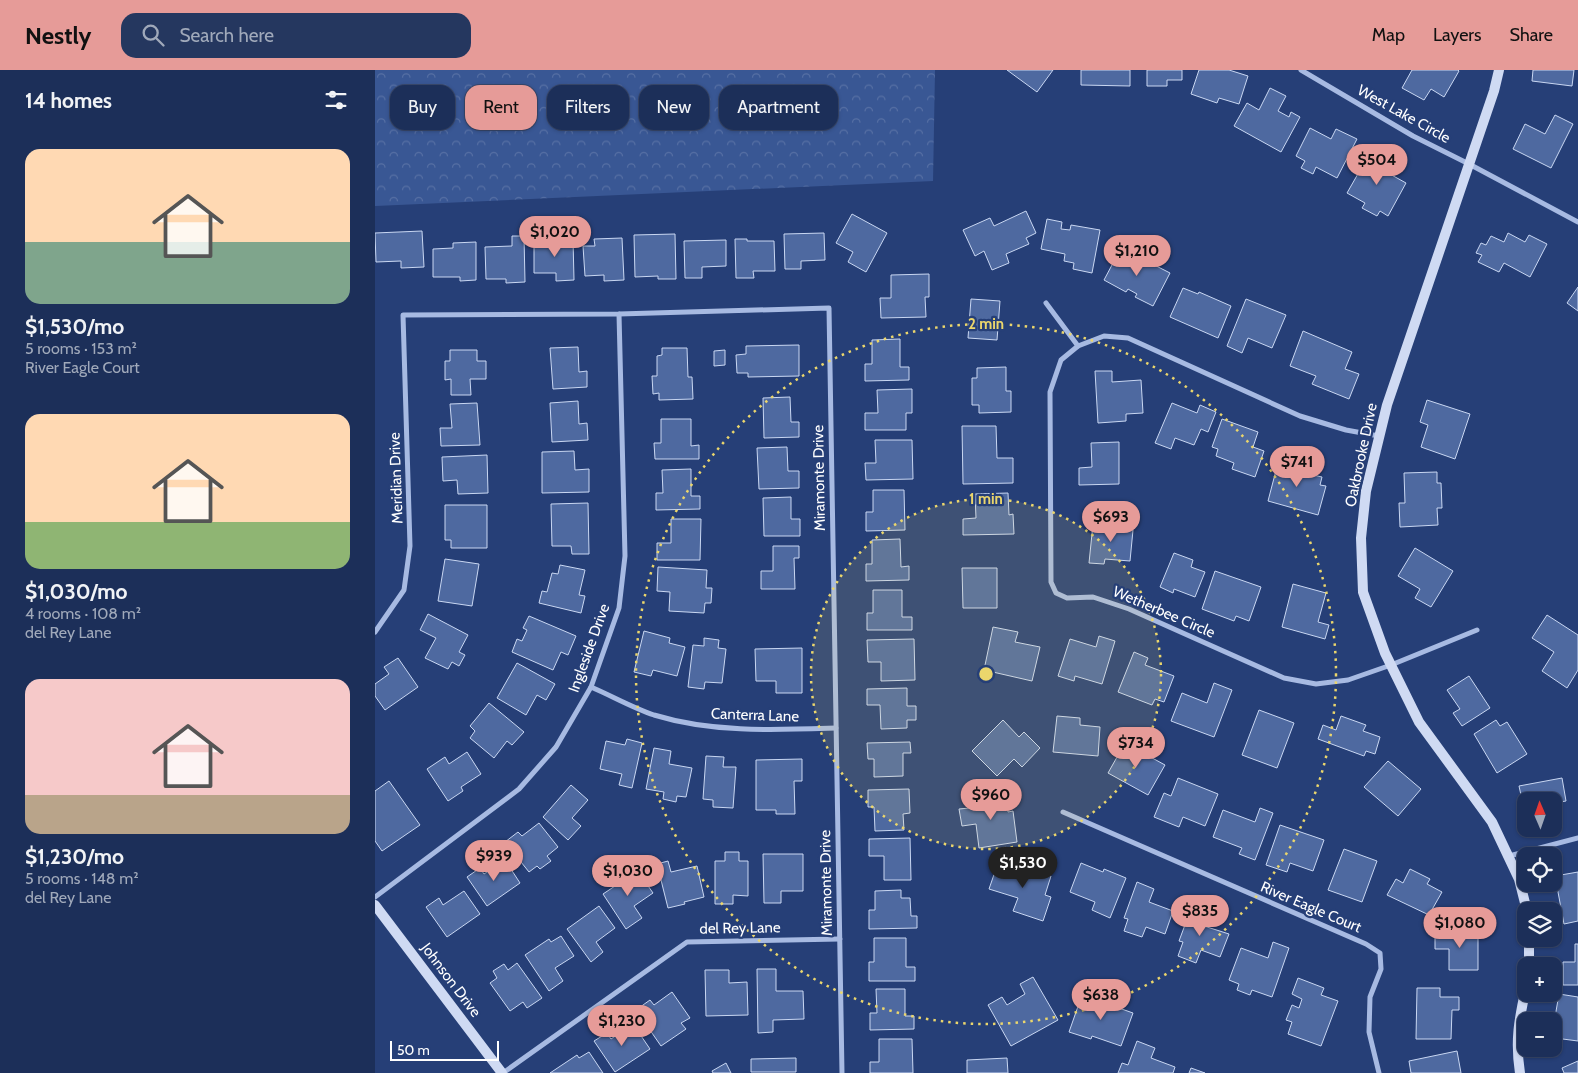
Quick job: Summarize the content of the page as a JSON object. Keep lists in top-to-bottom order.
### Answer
{
  "streets": {
    "street": [
      "West Lake Circle",
      "Oakbrooke Drive",
      "Meridian Drive",
      "Miramonte Drive",
      "Wetherbee Circle",
      "Ingleside Drive",
      "Canterra Lane",
      "River Eagle Court",
      "del Rey Lane",
      "Johnson Drive"
    ]
  },
  "crossings": [
    ["West Lake Circle", "Oakbrooke Drive"],
    ["Oakbrooke Drive", "Wetherbee Circle"],
    ["Meridian Drive", "Miramonte Drive"],
    ["Miramonte Drive", "Ingleside Drive"],
    ["Miramonte Drive", "Canterra Lane"],
    ["Miramonte Drive", "del Rey Lane"],
    ["Ingleside Drive", "Canterra Lane"],
    ["del Rey Lane", "Johnson Drive"]
  ],
  "scale_bar": "50 m",
  "north": "top",
  "page": {
    "header": "Nestly",
    "search": "Search here",
    "nav": ["Map", "Layers", "Share"],
    "heading": "14 homes",
    "chip": [
      "Buy",
      "Rent",
      "Filters",
      "New",
      "Apartment"
    ],
    "list": [
      {
        "name": "$1,530/mo",
        "note": "5 rooms · 153 m² · River Eagle Court"
      },
      {
        "name": "$1,030/mo",
        "note": "4 rooms · 108 m² · del Rey Lane"
      },
      {
        "name": "$1,230/mo",
        "note": "5 rooms · 148 m² · del Rey Lane"
      }
    ],
    "price": [
      "$504",
      "$1,020",
      "$1,210",
      "$741",
      "$693",
      "$734",
      "$960",
      "$939",
      "$1,530",
      "$1,030",
      "$835",
      "$1,080",
      "$638",
      "$1,230"
    ],
    "map_buttons": ["+", "−"],
    "scale": "50 m"
  },
  "rings": ["2 min", "1 min"]
}
